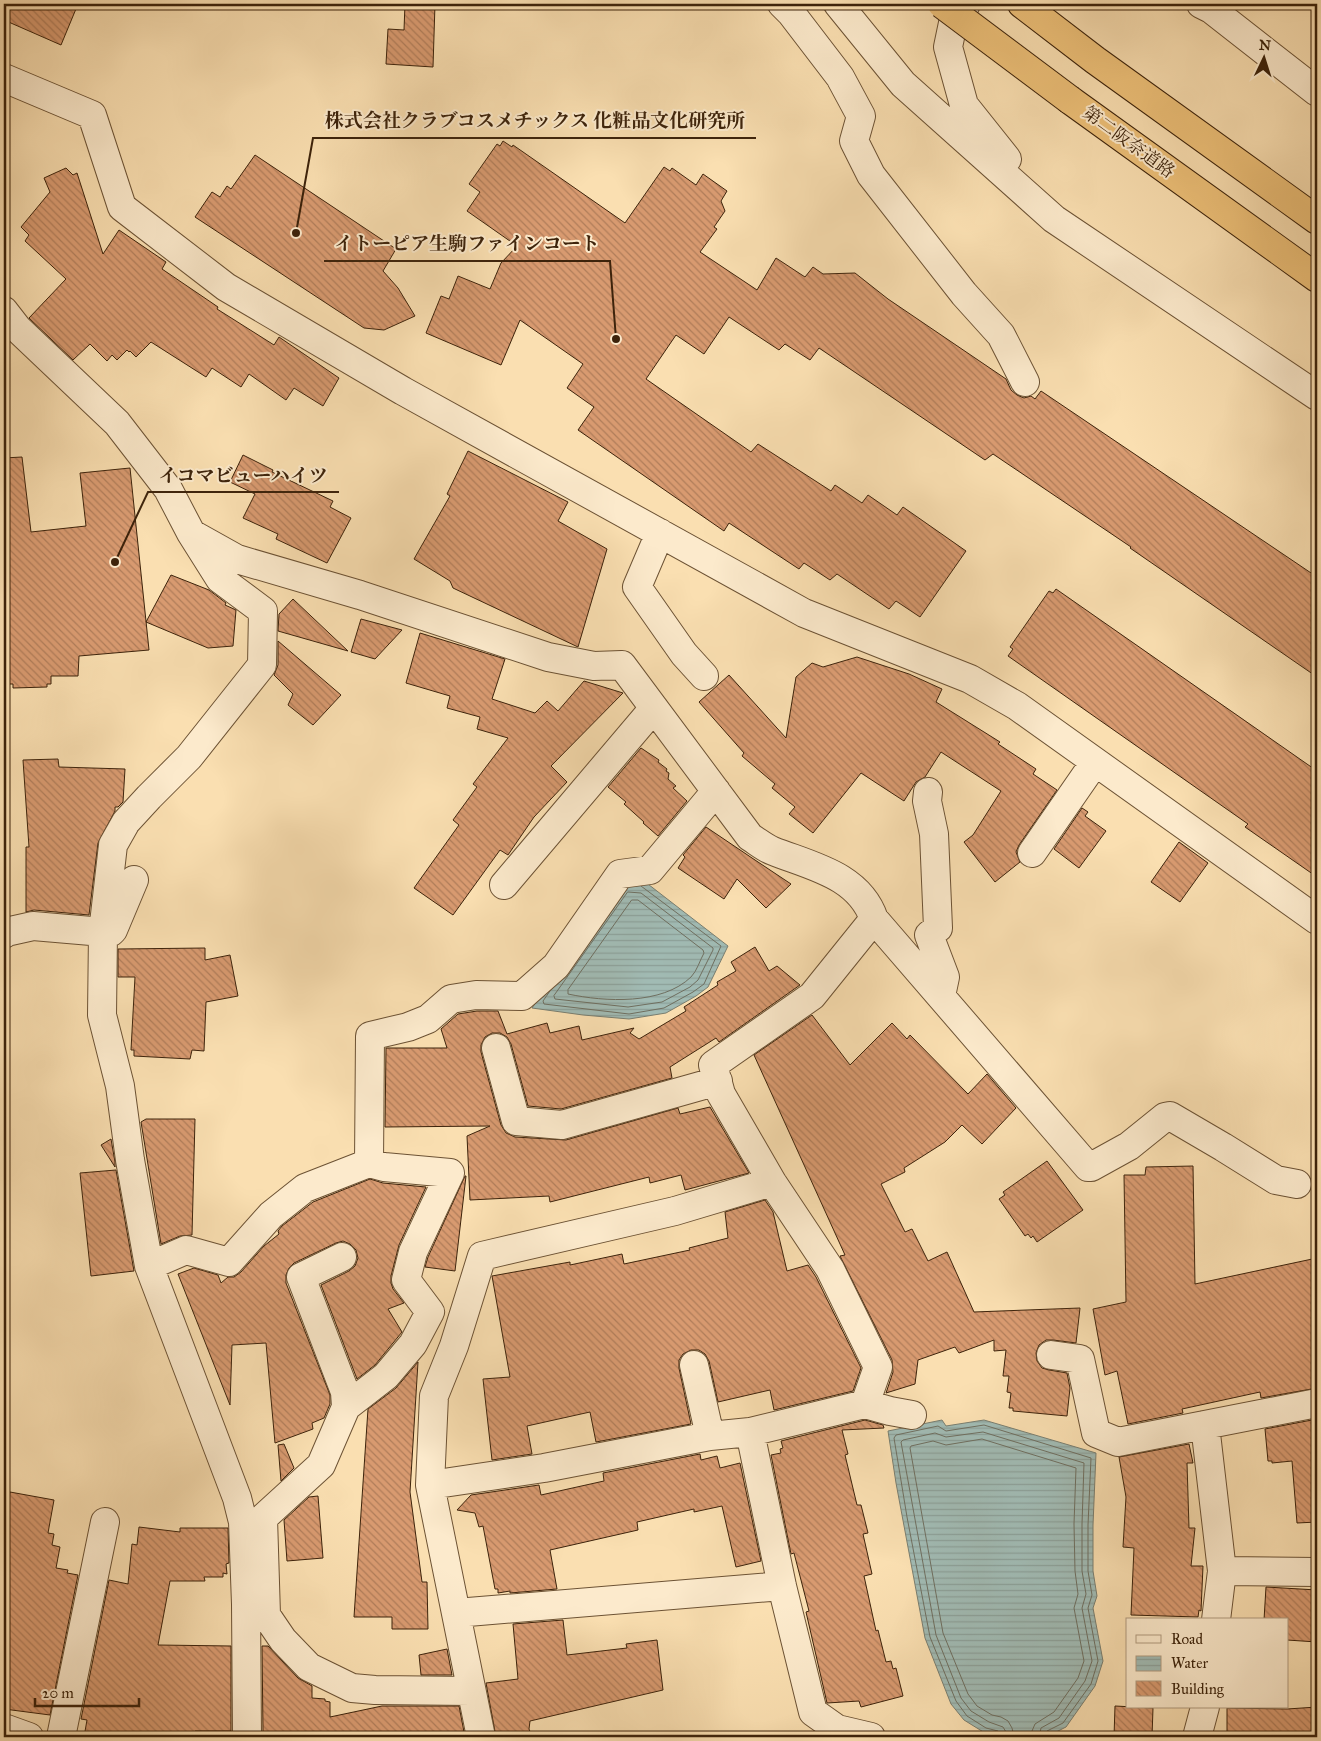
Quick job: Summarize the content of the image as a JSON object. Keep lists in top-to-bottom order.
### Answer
{
  "streets": {
    "highway": ["第二阪奈道路"]
  },
  "places": ["株式会社クラブコスメチックス 化粧品文化研究所", "イトーピア生駒ファインコート", "イコマビューハイツ"],
  "legend": ["Road", "Water", "Building"],
  "scale_bar": "20 m",
  "north": "top"
}
